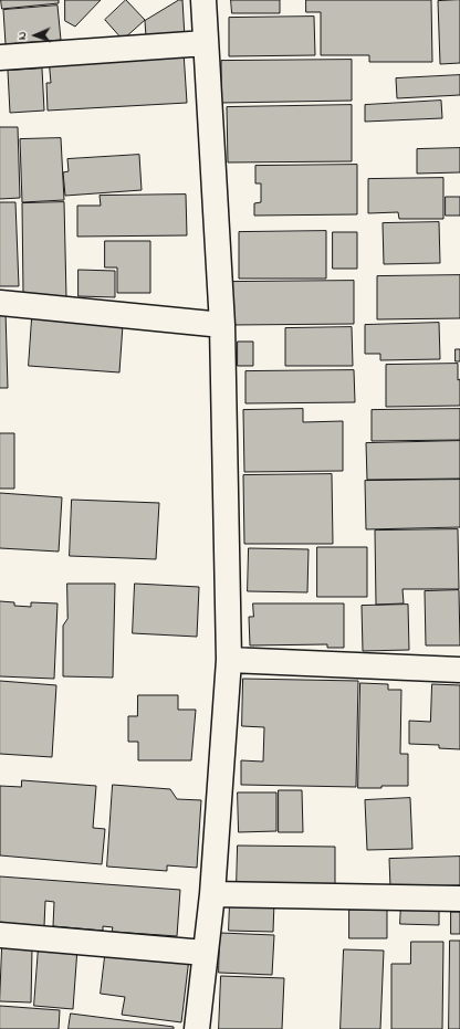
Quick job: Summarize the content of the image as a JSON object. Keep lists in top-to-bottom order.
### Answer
{
  "north": "left"
}
